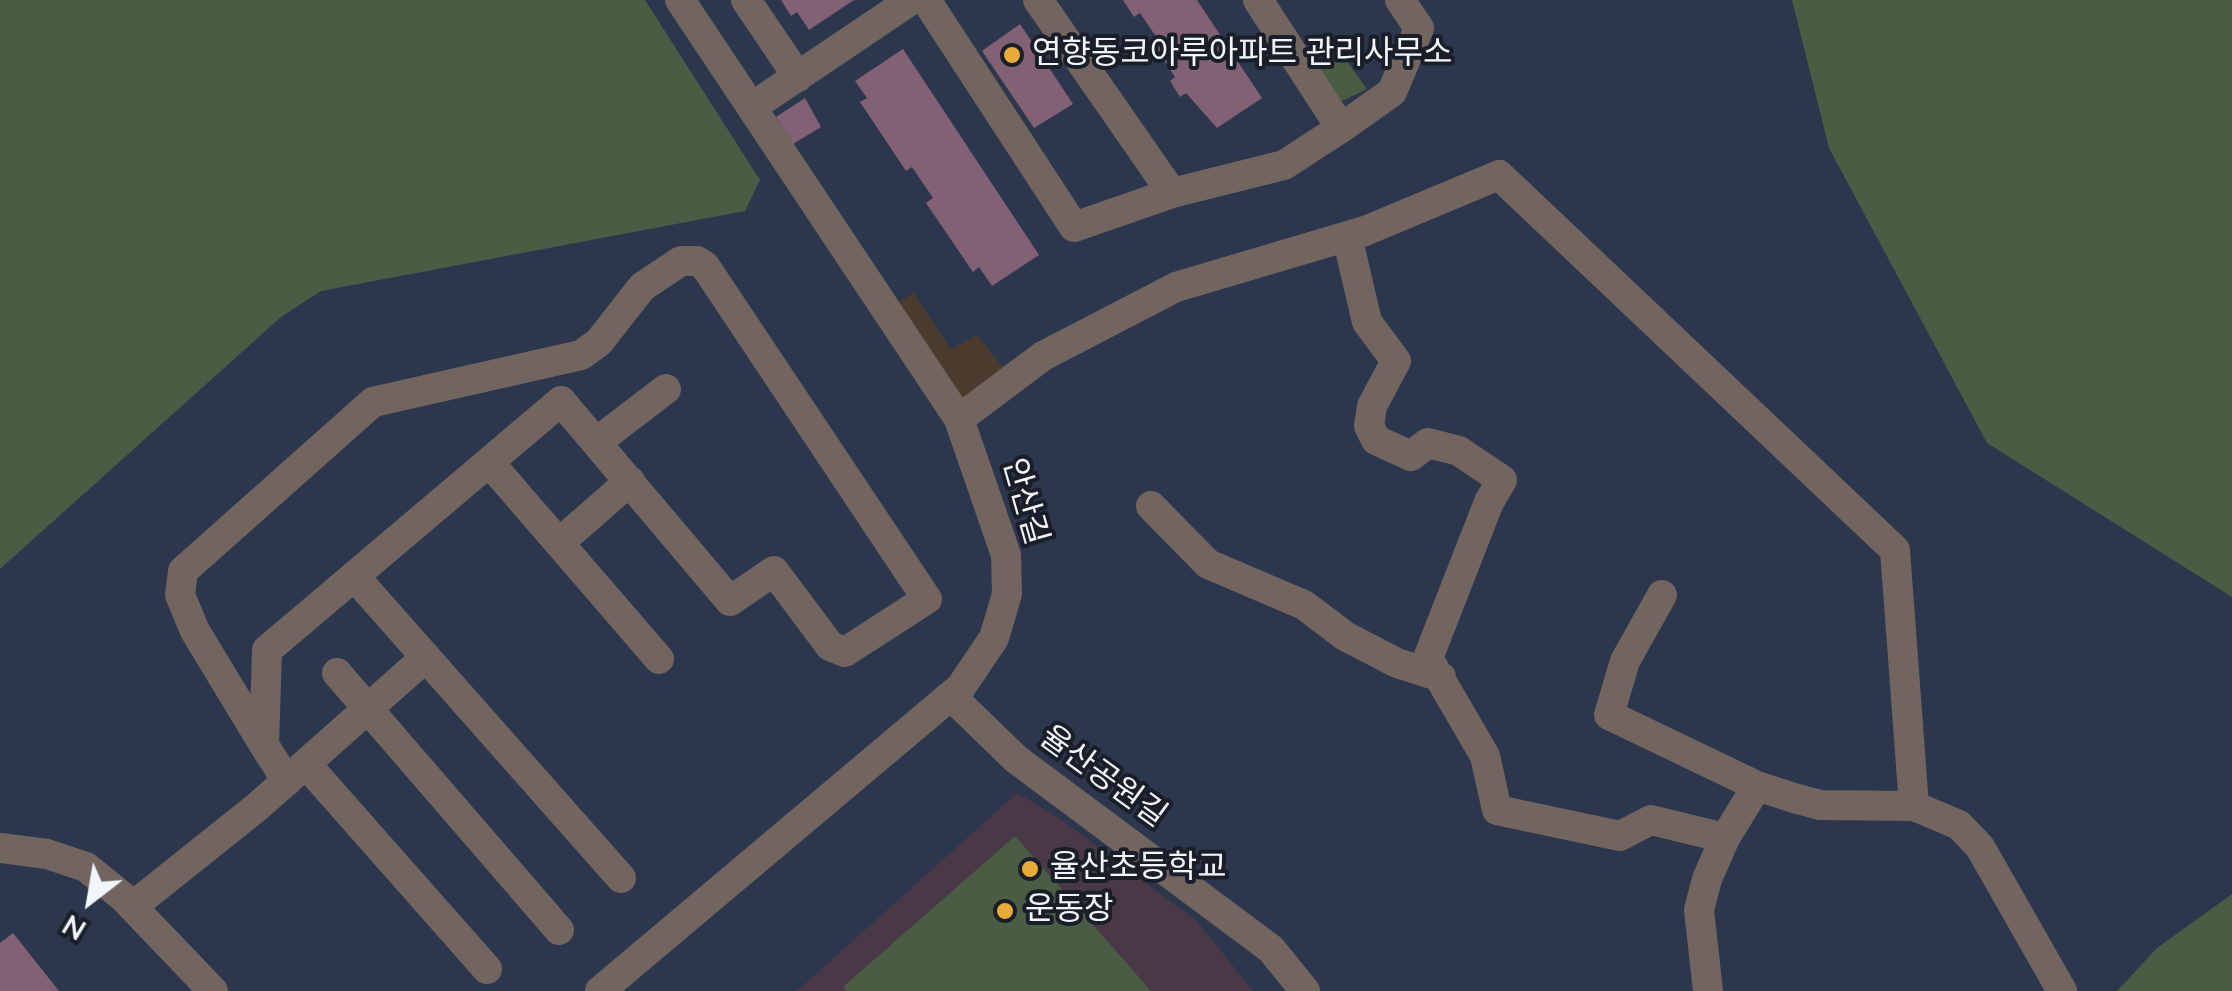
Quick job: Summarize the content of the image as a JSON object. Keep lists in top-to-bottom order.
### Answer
{
  "streets": {
    "street": ["안산길", "율산공원길"]
  },
  "crossings": [
    ["안산길", "율산공원길"]
  ],
  "places": ["연향동코아루아파트 관리사무소", "율산초등학교", "운동장"],
  "north": "bottom left"
}
